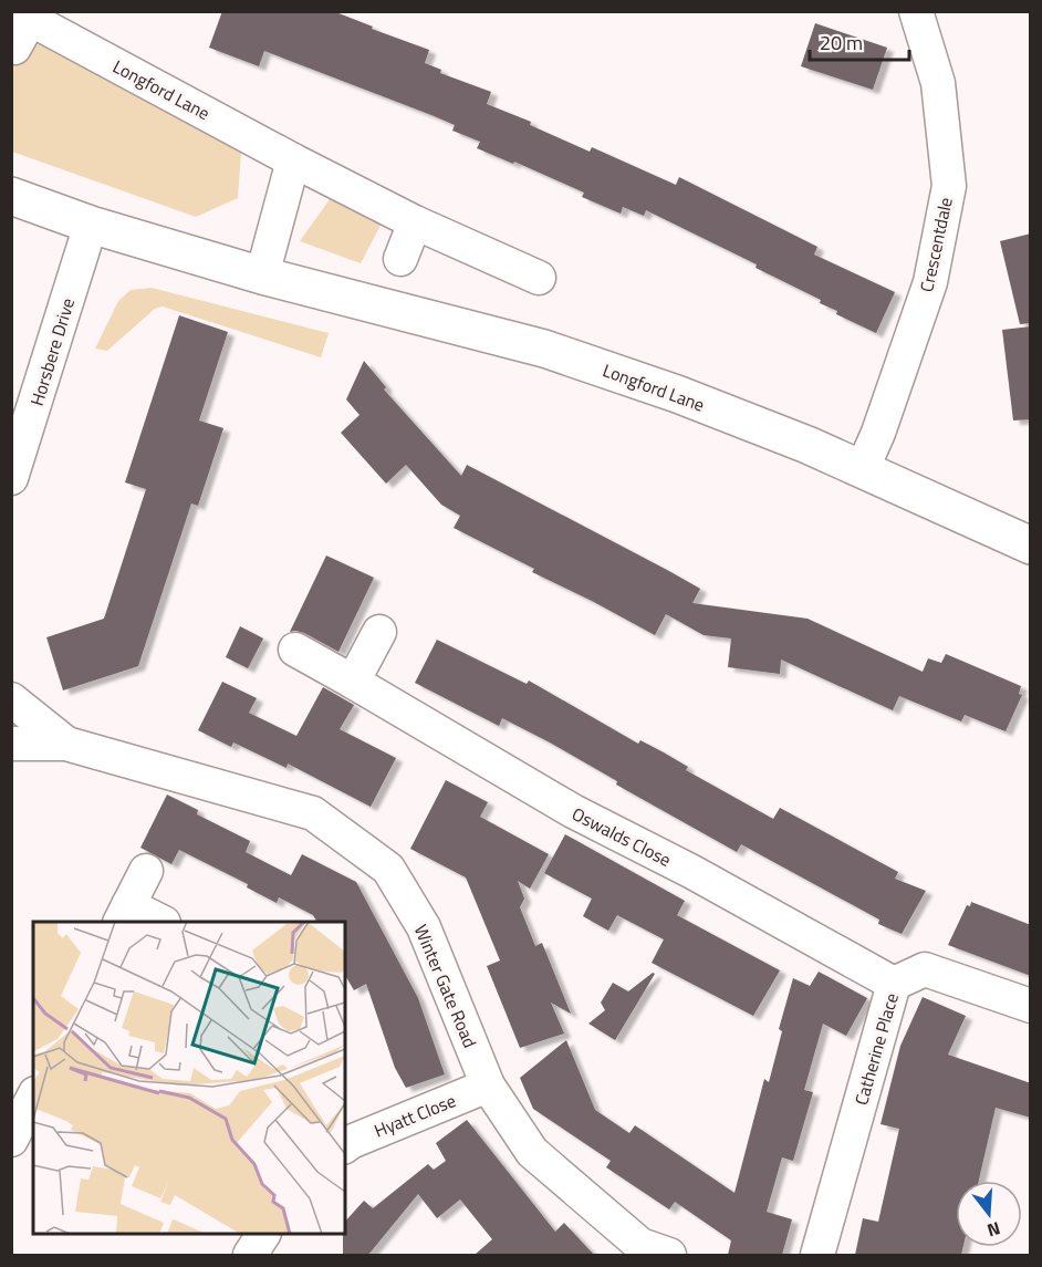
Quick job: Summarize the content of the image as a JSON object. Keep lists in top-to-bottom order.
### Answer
{
  "streets": {
    "street": [
      "Longford Lane",
      "Crescentdale",
      "Horsbere Drive",
      "Oswalds Close",
      "Winter Gate Road",
      "Catherine Place",
      "Hyatt Close"
    ]
  },
  "crossings": [
    ["Longford Lane", "Crescentdale"],
    ["Longford Lane", "Horsbere Drive"],
    ["Oswalds Close", "Catherine Place"],
    ["Winter Gate Road", "Hyatt Close"]
  ],
  "scale_bar": "20 m",
  "north": "bottom"
}
